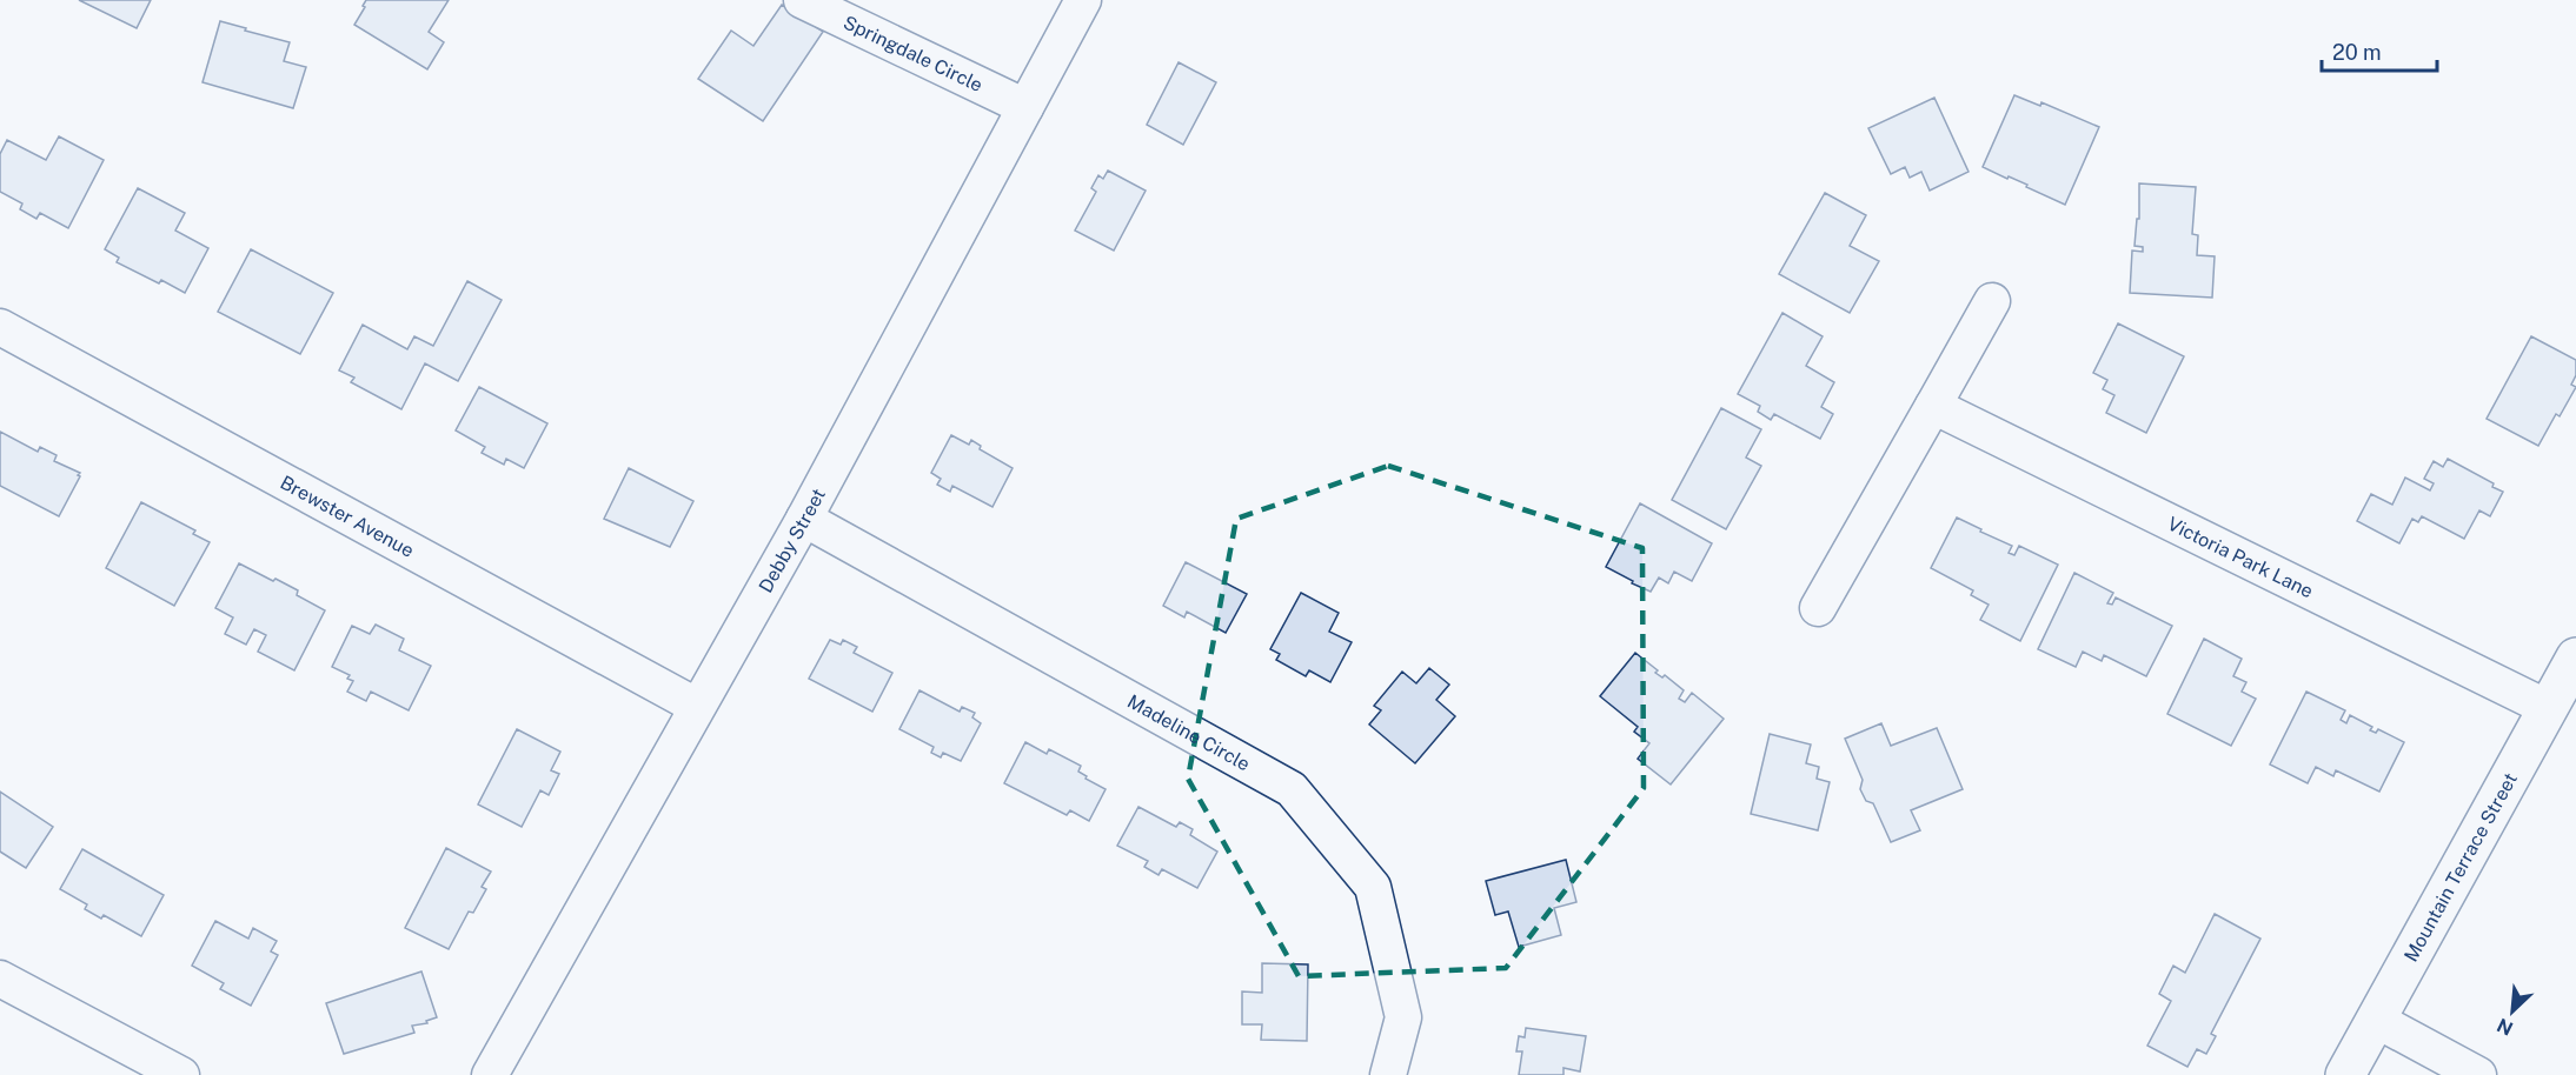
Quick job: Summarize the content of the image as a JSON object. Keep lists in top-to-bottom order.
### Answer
{
  "streets": {
    "street": [
      "Springdale Circle",
      "Brewster Avenue",
      "Debby Street",
      "Victoria Park Lane",
      "Madeline Circle",
      "Mountain Terrace Street"
    ]
  },
  "crossings": [
    ["Springdale Circle", "Debby Street"],
    ["Brewster Avenue", "Debby Street"],
    ["Debby Street", "Madeline Circle"],
    ["Victoria Park Lane", "Mountain Terrace Street"]
  ],
  "scale_bar": "20 m",
  "north": "bottom left"
}
